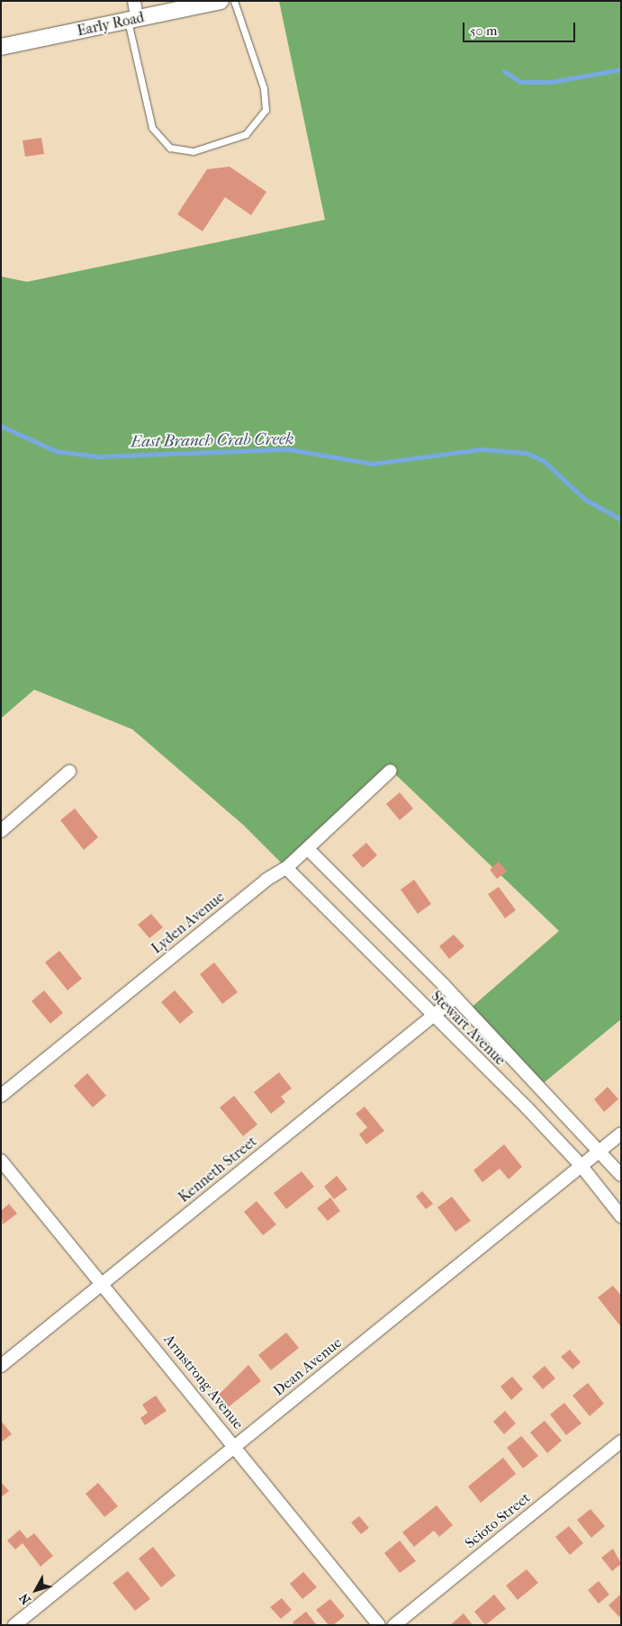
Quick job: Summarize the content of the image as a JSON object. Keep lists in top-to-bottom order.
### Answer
{
  "streets": {
    "street": [
      "Early Road",
      "Lyden Avenue",
      "Stewart Avenue",
      "Kenneth Street",
      "Dean Avenue",
      "Armstrong Avenue",
      "Scioto Street"
    ]
  },
  "crossings": [
    ["Lyden Avenue", "Stewart Avenue"],
    ["Stewart Avenue", "Kenneth Street"],
    ["Stewart Avenue", "Dean Avenue"],
    ["Kenneth Street", "Armstrong Avenue"],
    ["Dean Avenue", "Armstrong Avenue"]
  ],
  "water": ["East Branch Crab Creek"],
  "scale_bar": "50 m",
  "north": "bottom left"
}
